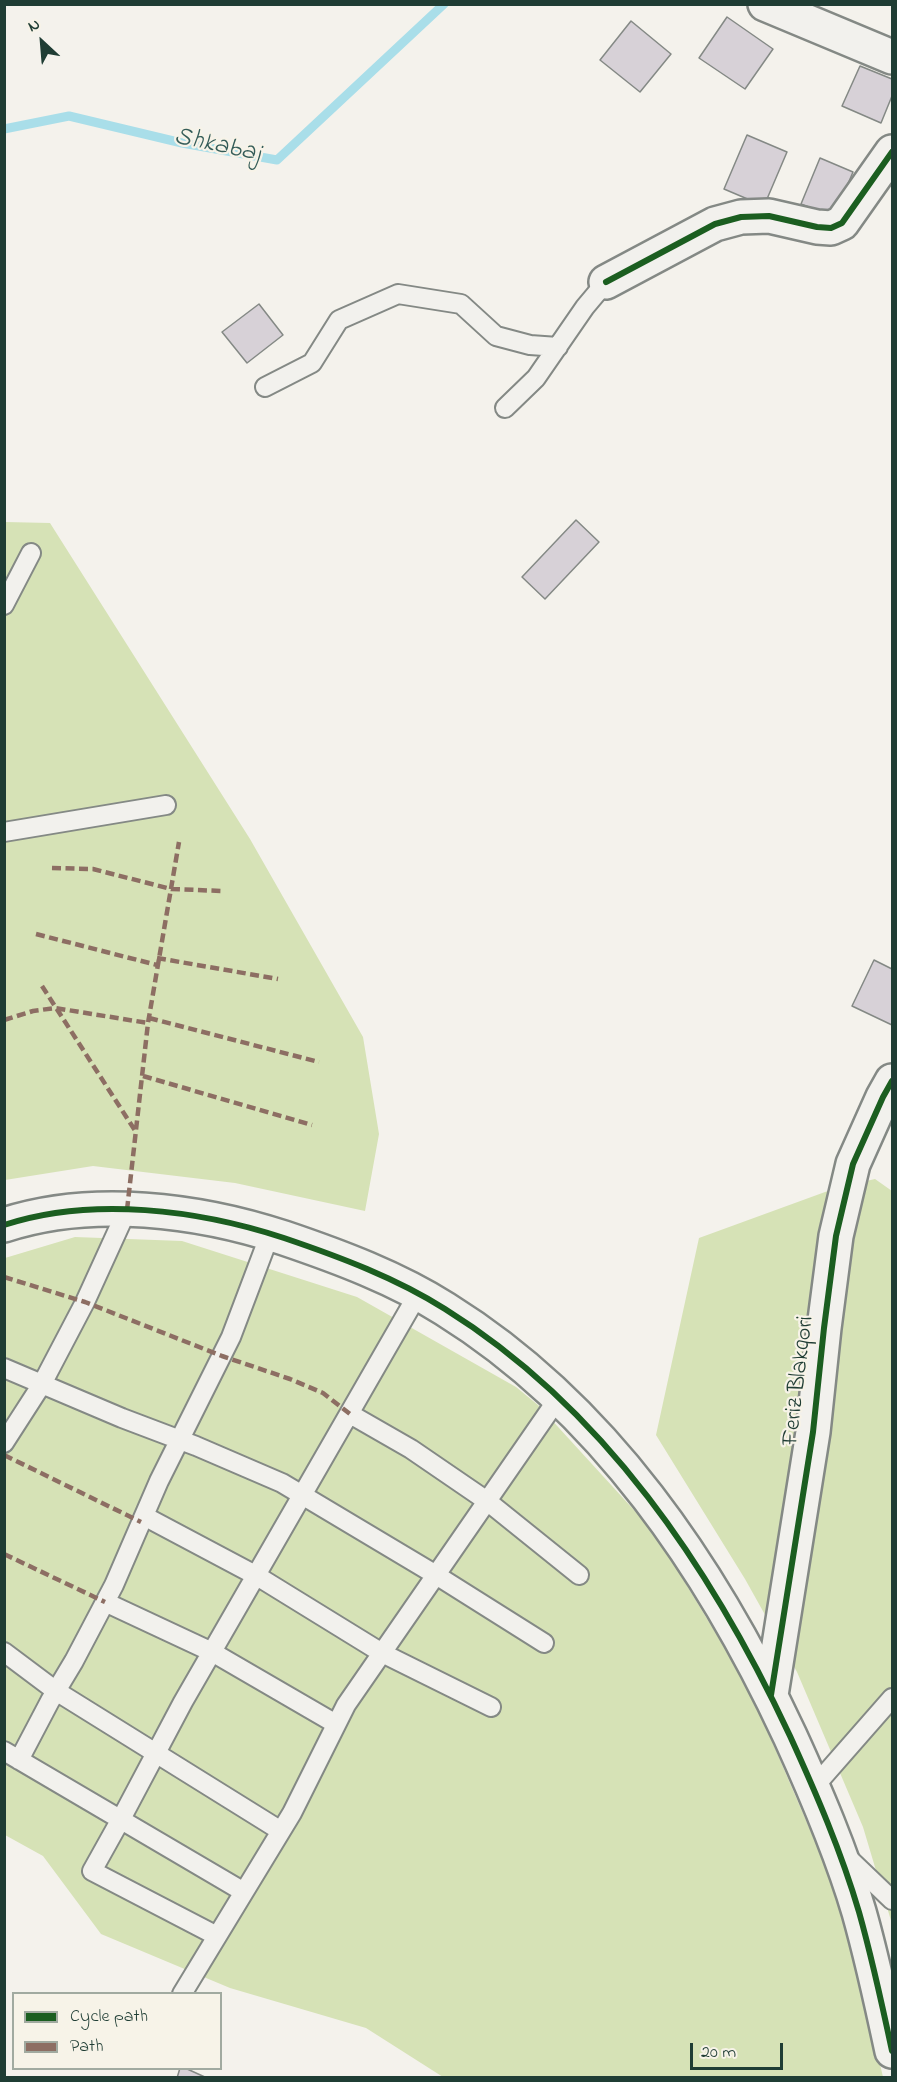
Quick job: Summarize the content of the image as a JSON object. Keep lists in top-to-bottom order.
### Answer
{
  "streets": {
    "street": ["Feriz Blakqori"]
  },
  "water": ["Shkabaj"],
  "legend": ["Cycle path", "Path"],
  "scale_bar": "20 m",
  "north": "top left"
}
